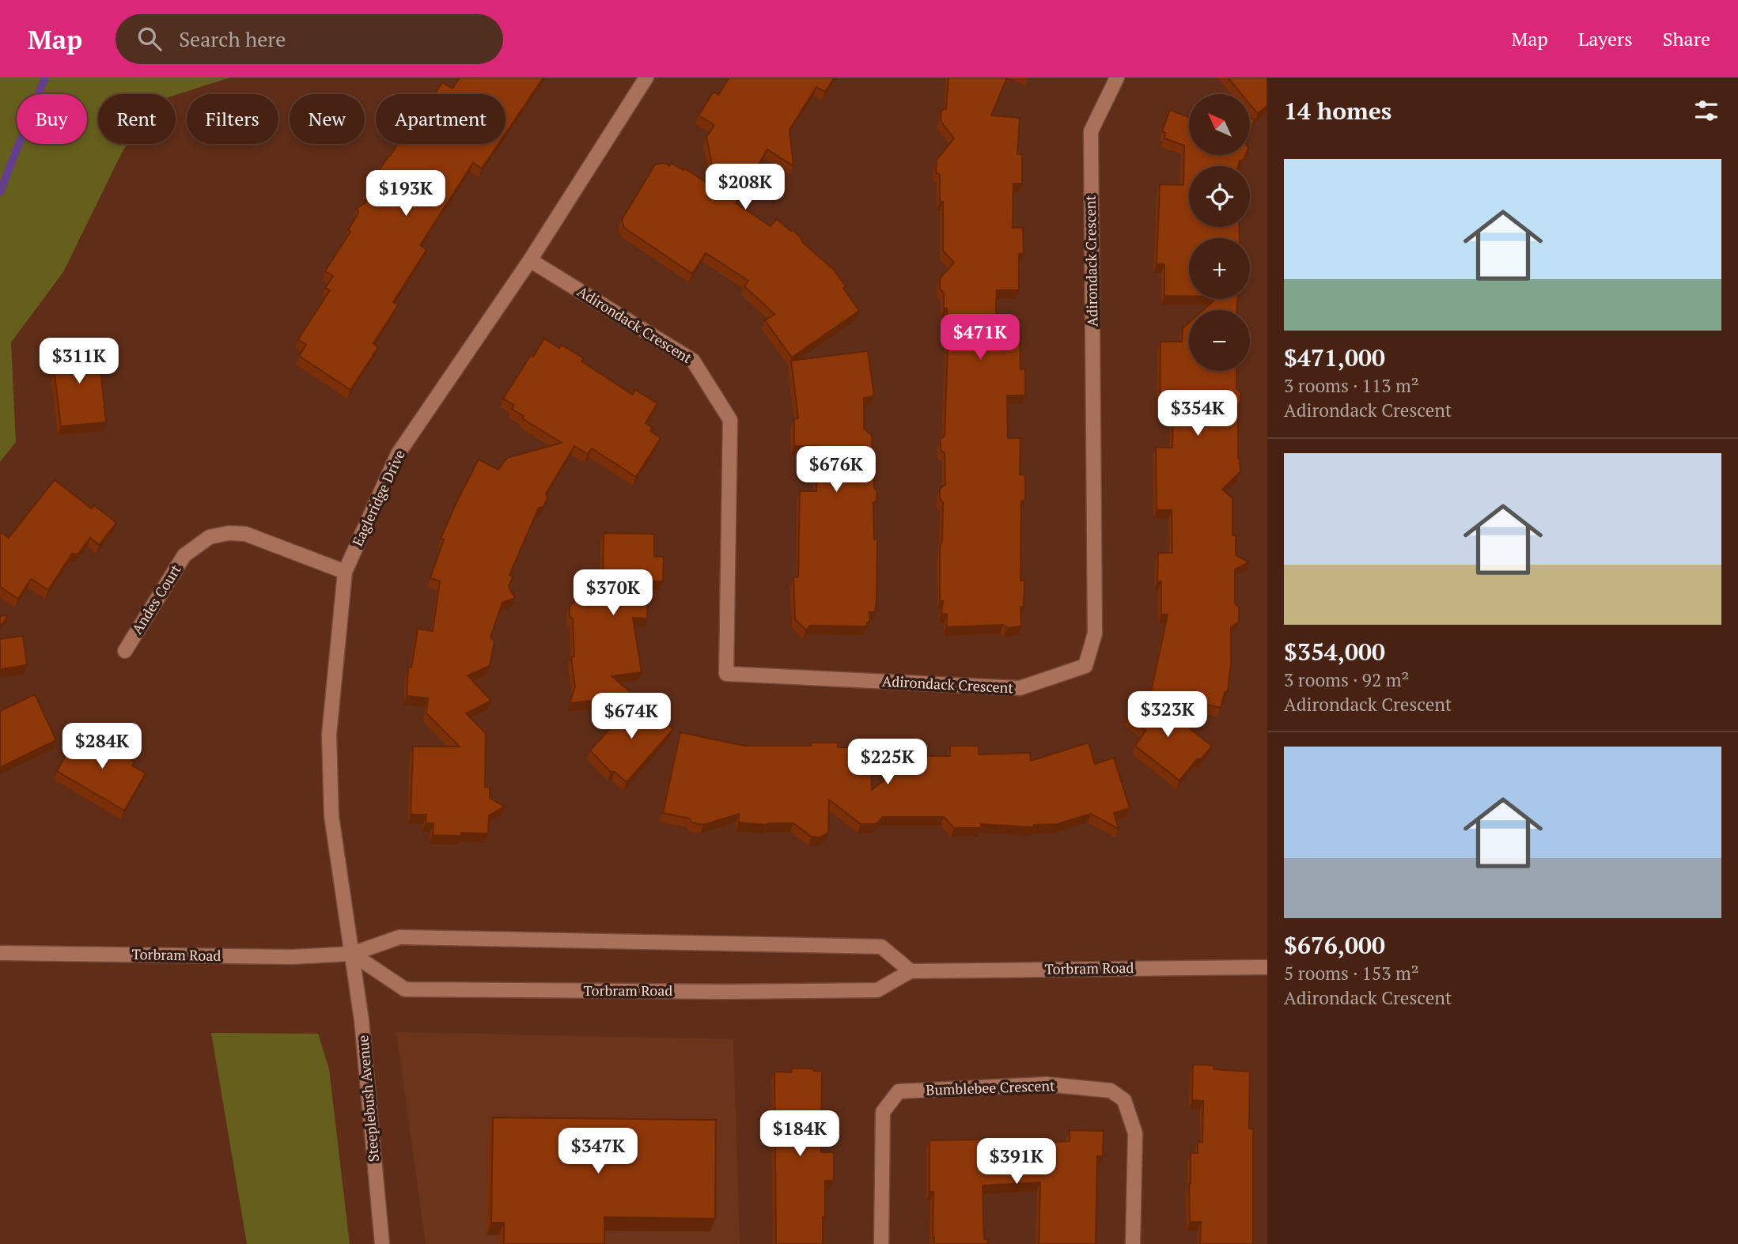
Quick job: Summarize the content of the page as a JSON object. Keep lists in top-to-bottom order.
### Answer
{
  "streets": {
    "street": [
      "Adirondack Crescent",
      "Eagleridge Drive",
      "Andes Court",
      "Torbram Road",
      "Bumblebee Crescent",
      "Steeplebush Avenue"
    ]
  },
  "crossings": [
    ["Adirondack Crescent", "Eagleridge Drive"],
    ["Eagleridge Drive", "Andes Court"],
    ["Eagleridge Drive", "Torbram Road"],
    ["Eagleridge Drive", "Steeplebush Avenue"],
    ["Torbram Road", "Steeplebush Avenue"]
  ],
  "north": "top left",
  "page": {
    "header": "Map",
    "search": "Search here",
    "nav": ["Map", "Layers", "Share"],
    "heading": "14 homes",
    "map_buttons": ["+", "−"],
    "chip": [
      "Buy",
      "Rent",
      "Filters",
      "New",
      "Apartment"
    ],
    "list": [
      {
        "name": "$471,000",
        "note": "3 rooms · 113 m² · Adirondack Crescent"
      },
      {
        "name": "$354,000",
        "note": "3 rooms · 92 m² · Adirondack Crescent"
      },
      {
        "name": "$676,000",
        "note": "5 rooms · 153 m² · Adirondack Crescent"
      }
    ],
    "price": [
      "$208K",
      "$193K",
      "$471K",
      "$311K",
      "$354K",
      "$676K",
      "$370K",
      "$323K",
      "$674K",
      "$284K",
      "$225K",
      "$184K",
      "$347K",
      "$391K"
    ]
  }
}
